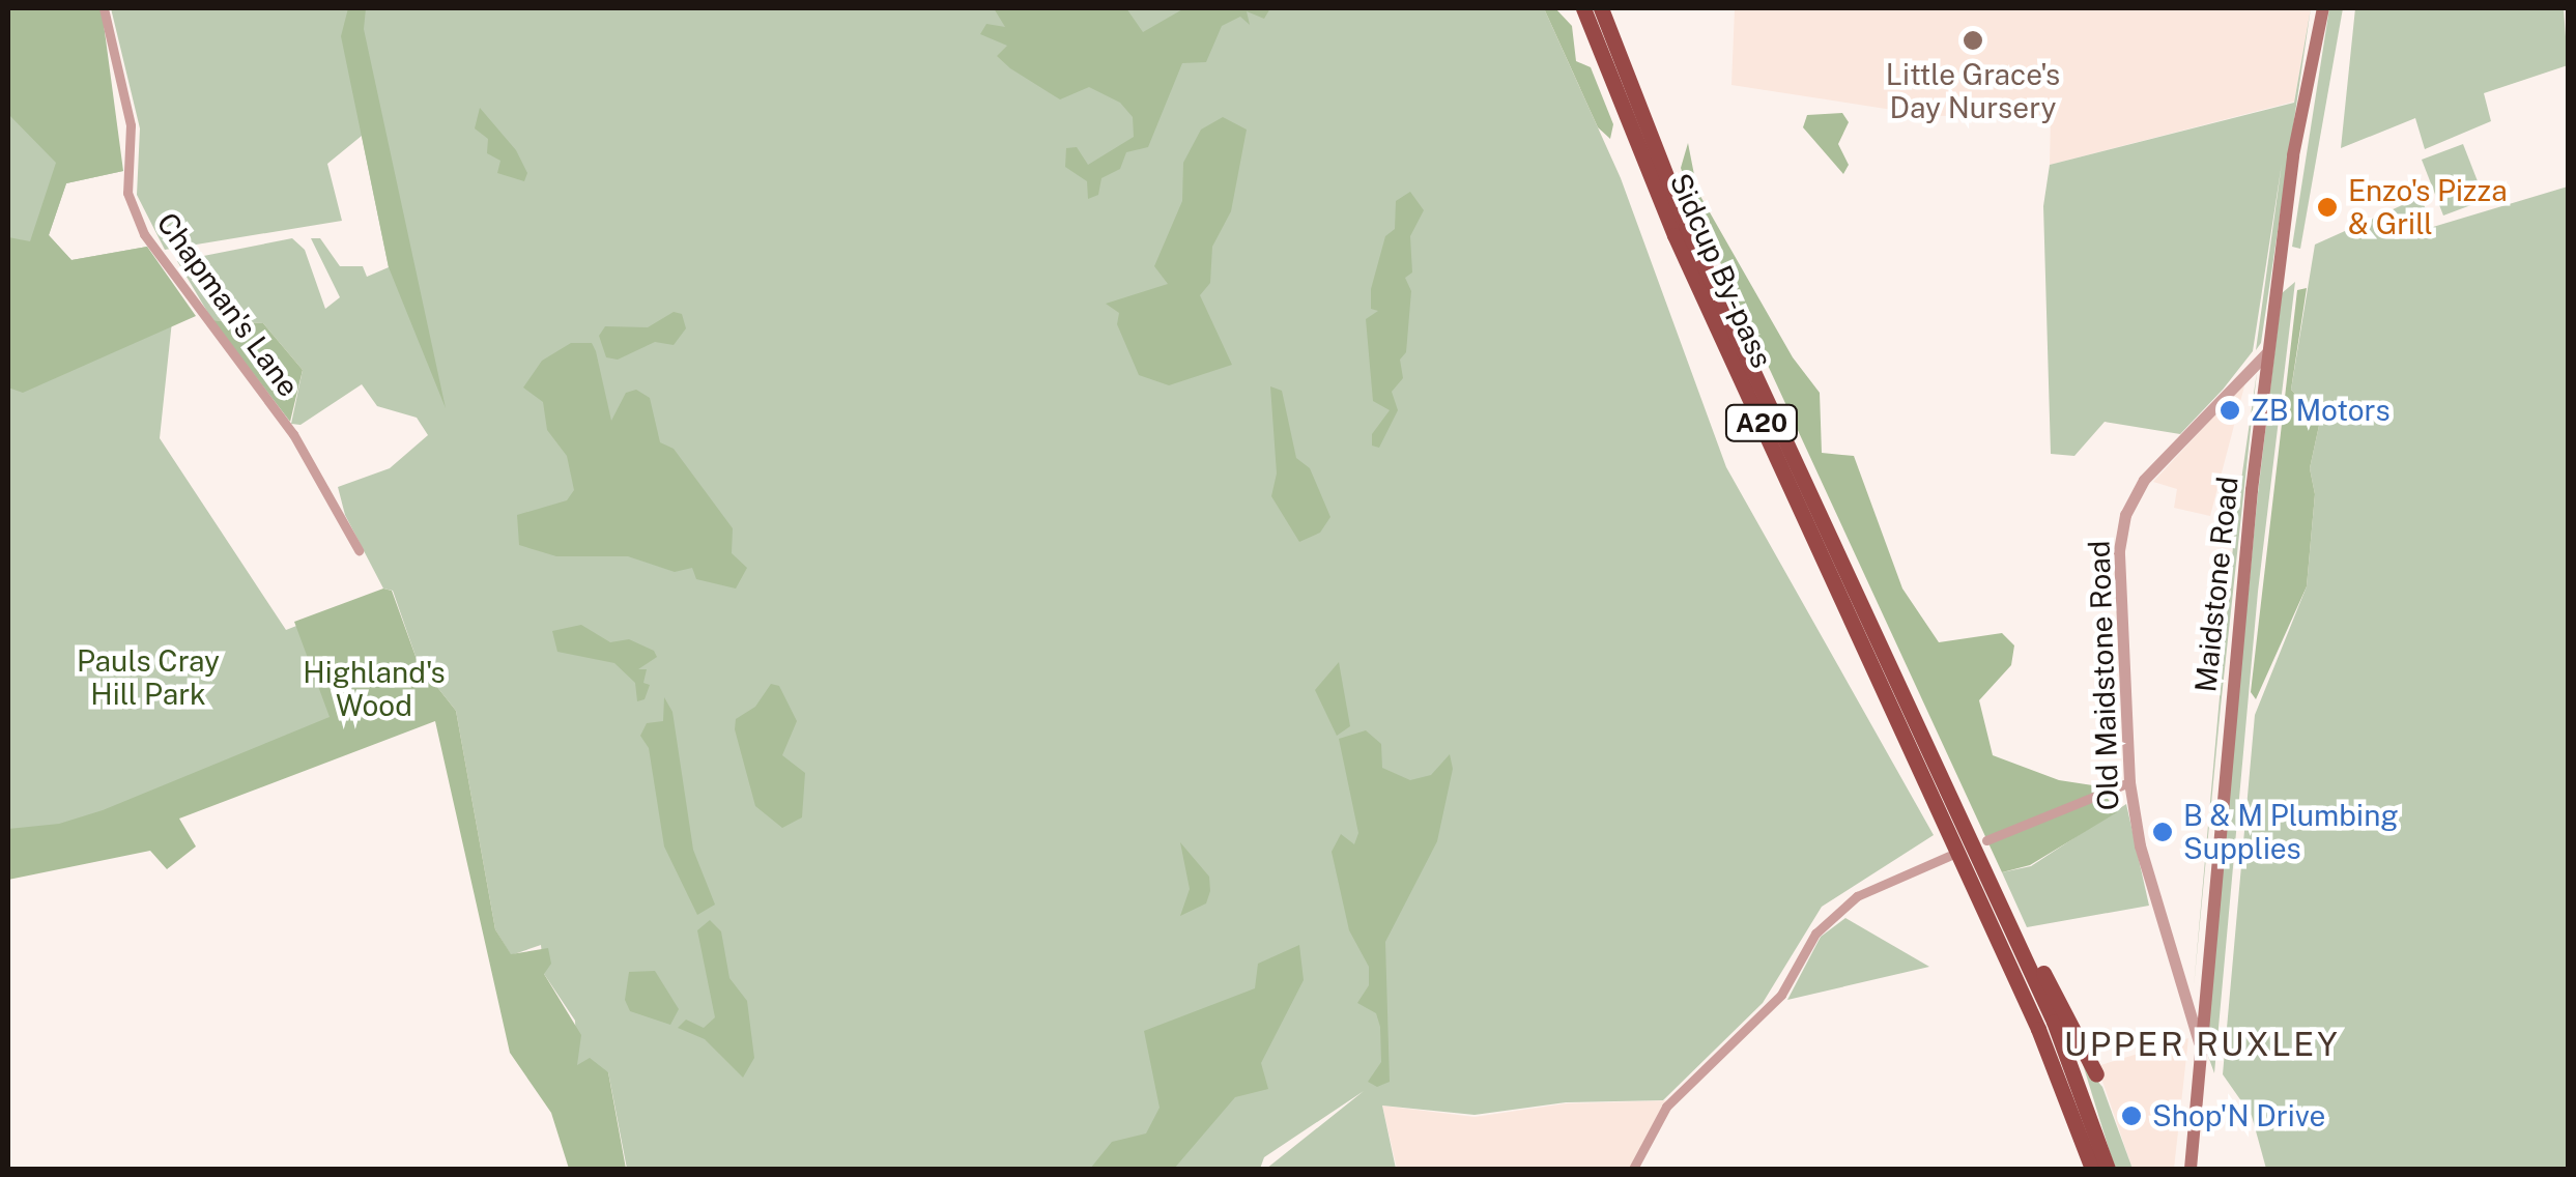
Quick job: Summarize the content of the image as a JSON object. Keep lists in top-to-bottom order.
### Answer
{
  "streets": {
    "highway": ["Sidcup By-pass", "A20"],
    "main road": ["Maidstone Road"],
    "street": ["Chapman's Lane", "Old Maidstone Road"]
  },
  "crossings": [
    ["Sidcup By-pass", "A20"],
    ["Maidstone Road", "Old Maidstone Road"]
  ],
  "districts": ["UPPER RUXLEY"],
  "parks": ["Pauls Cray Hill Park", "Highland's Wood"],
  "places": [
    "Little Grace's Day Nursery",
    "Enzo's Pizza & Grill",
    "ZB Motors",
    "B & M Plumbing Supplies",
    "Shop'N Drive"
  ]
}
